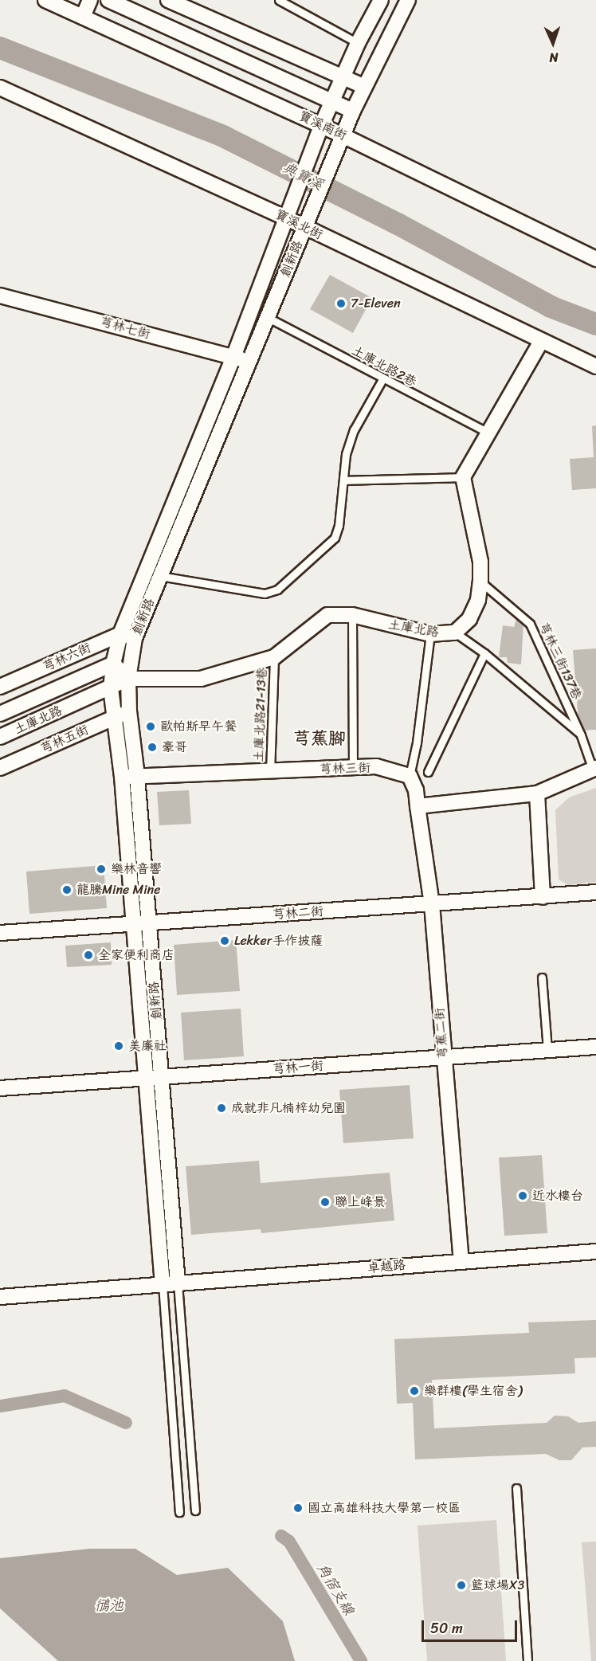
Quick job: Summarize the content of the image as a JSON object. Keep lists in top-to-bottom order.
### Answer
{
  "streets": {
    "street": [
      "寶溪南街",
      "寶溪北街",
      "創新路",
      "芎林七街",
      "土庫北路",
      "芎林六街",
      "芎林五街",
      "芎林三街",
      "芎林二街",
      "芎蕉二街",
      "芎林一街",
      "卓越路"
    ],
    "lane": ["土庫北路2巷", "芎林三街137巷", "土庫北路21-13巷"]
  },
  "crossings": [
    ["寶溪南街", "創新路"],
    ["寶溪北街", "創新路"],
    ["創新路", "芎林七街"],
    ["創新路", "土庫北路2巷"],
    ["創新路", "土庫北路"],
    ["創新路", "芎林六街"],
    ["創新路", "芎林五街"],
    ["創新路", "芎林三街"],
    ["創新路", "芎林二街"],
    ["創新路", "芎林一街"],
    ["創新路", "卓越路"],
    ["土庫北路", "芎林三街137巷"],
    ["土庫北路", "土庫北路21-13巷"],
    ["土庫北路21-13巷", "芎林三街"],
    ["芎林二街", "芎蕉二街"],
    ["芎蕉二街", "芎林一街"],
    ["芎蕉二街", "卓越路"]
  ],
  "districts": ["芎蕉腳"],
  "water": ["典寶溪", "角宿支線", "鴴池"],
  "places": [
    "7-Eleven",
    "歐帕斯早午餐",
    "豪哥",
    "樂林音響",
    "龍騰Mine Mine",
    "Lekker手作披薩",
    "全家便利商店",
    "美廉社",
    "成就非凡楠梓幼兒園",
    "近水樓台",
    "聯上峰景",
    "樂群樓(學生宿舍)",
    "國立高雄科技大學第一校區",
    "籃球場X3"
  ],
  "scale_bar": "50 m",
  "north": "bottom"
}
